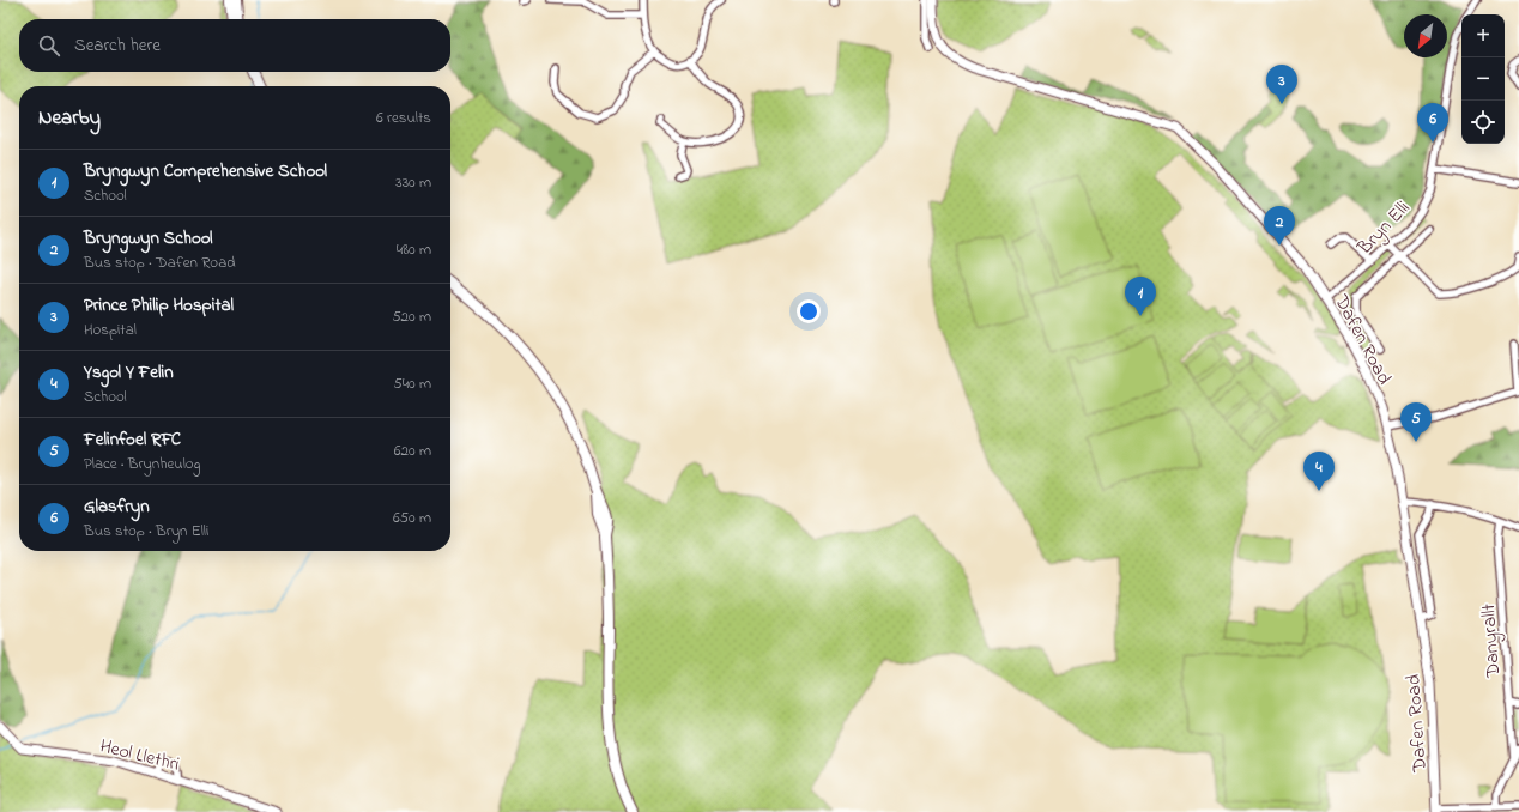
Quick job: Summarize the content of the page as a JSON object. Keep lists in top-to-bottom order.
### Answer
{
  "streets": {
    "street": [
      "Bryn Elli",
      "Dafen Road",
      "Danyrallt",
      "Heol Llethri"
    ]
  },
  "crossings": [
    ["Bryn Elli", "Dafen Road"]
  ],
  "north": "bottom left",
  "page": {
    "map_buttons": ["+", "−"],
    "search": "Search here",
    "pins": [
      "3",
      "6",
      "2",
      "1",
      "5",
      "4"
    ],
    "heading": ["Nearby", "6 results"],
    "list": [
      {
        "mark": "1",
        "name": "Bryngwyn Comprehensive School",
        "note": "School",
        "value": "330 m"
      },
      {
        "mark": "2",
        "name": "Bryngwyn School",
        "note": "Bus stop · Dafen Road",
        "value": "480 m"
      },
      {
        "mark": "3",
        "name": "Prince Philip Hospital",
        "note": "Hospital",
        "value": "520 m"
      },
      {
        "mark": "4",
        "name": "Ysgol Y Felin",
        "note": "School",
        "value": "540 m"
      },
      {
        "mark": "5",
        "name": "Felinfoel RFC",
        "note": "Place · Brynheulog",
        "value": "620 m"
      },
      {
        "mark": "6",
        "name": "Glasfryn",
        "note": "Bus stop · Bryn Elli",
        "value": "650 m"
      }
    ]
  }
}
